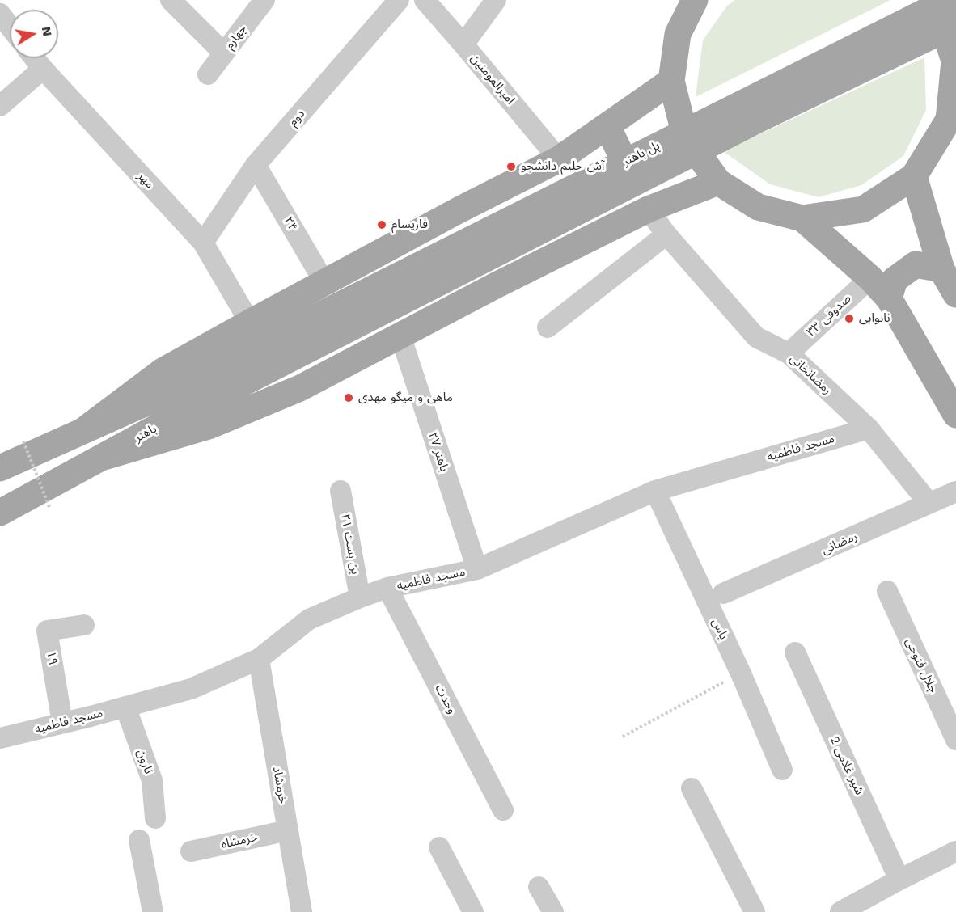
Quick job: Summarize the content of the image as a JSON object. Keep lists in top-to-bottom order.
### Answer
{
  "streets": {
    "main road": ["پل باهنر", "باهنر"],
    "street": [
      "چهارم",
      "امیرالمومنین",
      "دوم",
      "مهر",
      "۲۴",
      "صدوقی ۳۳",
      "رمضانخانی",
      "مسجد فاطمیه",
      "باهنر ۲۷",
      "رمضانی",
      "بن بست ۲۱",
      "یاس",
      "۱۹",
      "جلال فتوحی",
      "وحدت",
      "نارون",
      "شیر غلامی 2",
      "خرمشاد",
      "خرمشاه"
    ]
  },
  "crossings": [
    ["دوم", "مهر"],
    ["دوم", "۲۴"],
    ["پل باهنر", "باهنر"],
    ["صدوقی ۳۳", "رمضانخانی"],
    ["رمضانخانی", "مسجد فاطمیه"],
    ["رمضانخانی", "رمضانی"],
    ["مسجد فاطمیه", "باهنر ۲۷"],
    ["مسجد فاطمیه", "بن بست ۲۱"],
    ["مسجد فاطمیه", "یاس"],
    ["مسجد فاطمیه", "۱۹"],
    ["مسجد فاطمیه", "وحدت"],
    ["مسجد فاطمیه", "نارون"],
    ["مسجد فاطمیه", "خرمشاد"],
    ["خرمشاد", "خرمشاه"]
  ],
  "places": [
    "آش حلیم دانشجو",
    "فاریسام",
    "نانوایی",
    "ماهی و میگو مهدی"
  ],
  "north": "right"
}
